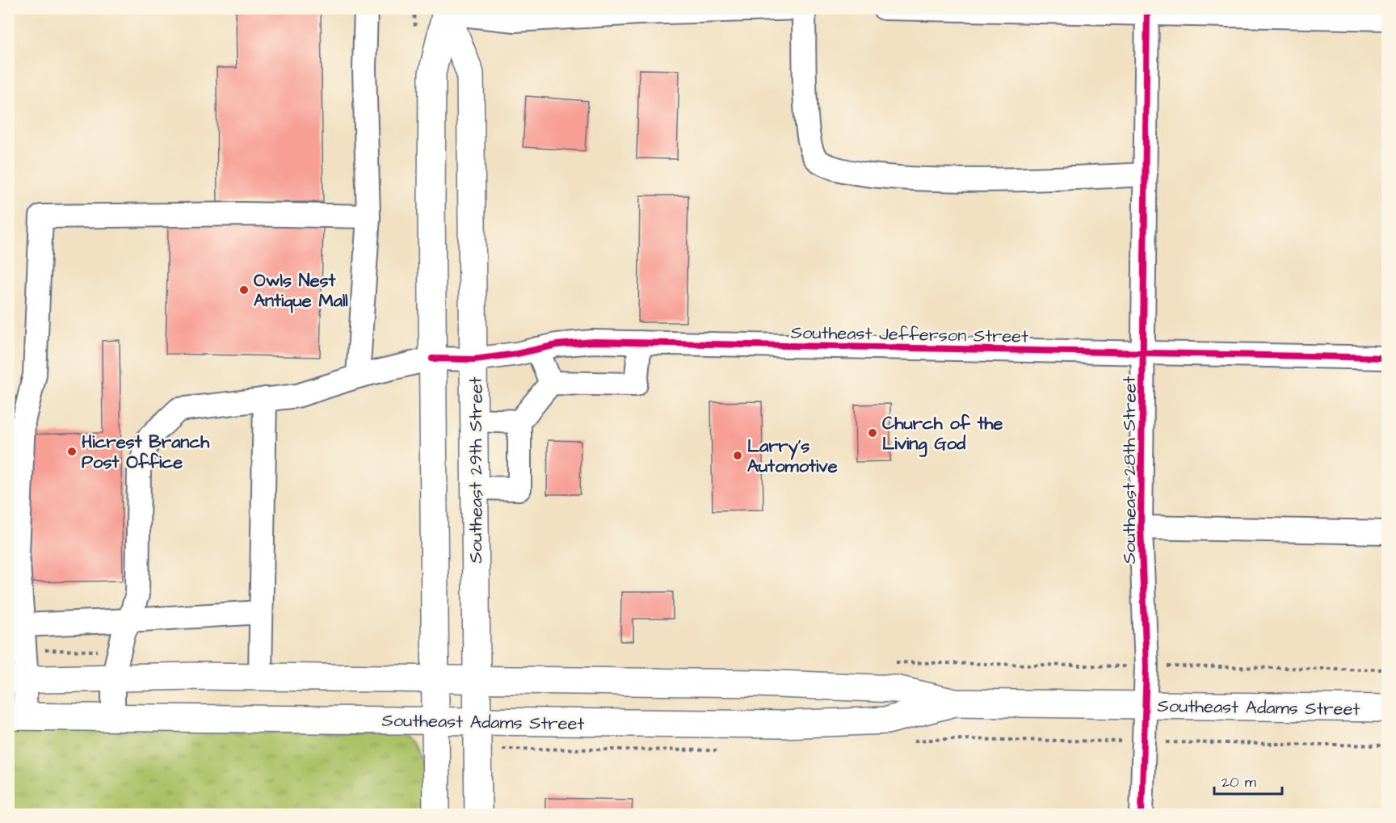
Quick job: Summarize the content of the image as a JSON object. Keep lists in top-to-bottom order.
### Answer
{
  "streets": {
    "main road": ["Southeast 29th Street", "Southeast Adams Street"],
    "street": ["Southeast Jefferson Street", "Southeast 28th Street"]
  },
  "crossings": [
    ["Southeast Jefferson Street", "Southeast 29th Street"],
    ["Southeast Jefferson Street", "Southeast 28th Street"],
    ["Southeast Jefferson Street", "Southeast Adams Street"],
    ["Southeast 29th Street", "Southeast Adams Street"],
    ["Southeast 28th Street", "Southeast Adams Street"]
  ],
  "places": [
    "Owls Nest Antique Mall",
    "Church of the Living God",
    "Hicrest Branch Post Office",
    "Larry's Automotive"
  ],
  "scale_bar": "20 m"
}
